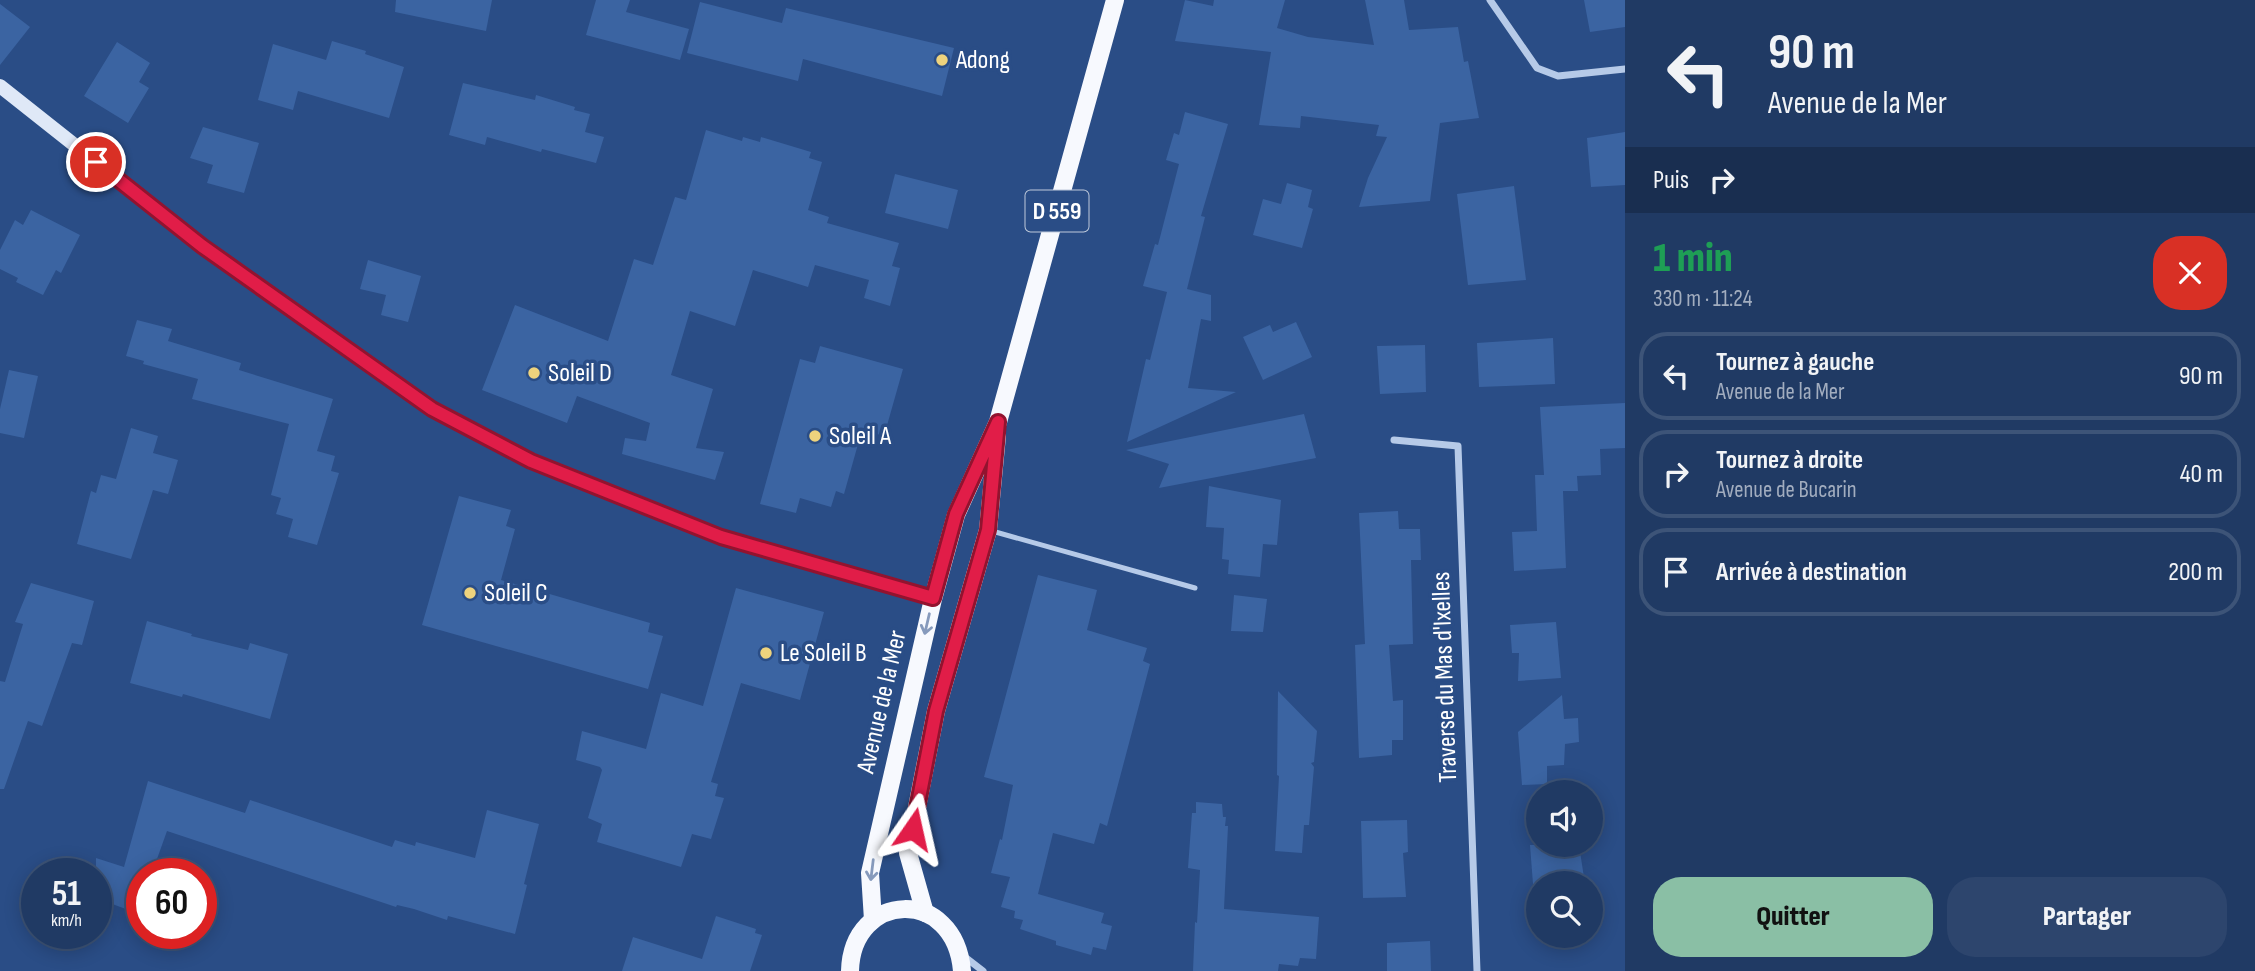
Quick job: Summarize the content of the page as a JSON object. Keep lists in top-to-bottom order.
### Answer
{
  "streets": {
    "main road": ["D 559", "Avenue de la Mer"],
    "street": ["Traverse du Mas d'Ixelles"]
  },
  "places": [
    "Adong",
    "Soleil D",
    "Soleil A",
    "Soleil C",
    "Le Soleil B"
  ],
  "page": {
    "turn": ["90 m", "Avenue de la Mer"],
    "then": "Puis",
    "heading": ["1 min", "330 m · 11:24"],
    "list": [
      {
        "name": "Tournez à gauche",
        "note": "Avenue de la Mer",
        "value": "90 m"
      },
      {
        "name": "Tournez à droite",
        "note": "Avenue de Bucarin",
        "value": "40 m"
      },
      {
        "name": "Arrivée à destination",
        "value": "200 m"
      }
    ],
    "speed": "51 km/h",
    "limit": "60",
    "buttons": ["Quitter", "Partager"]
  }
}
